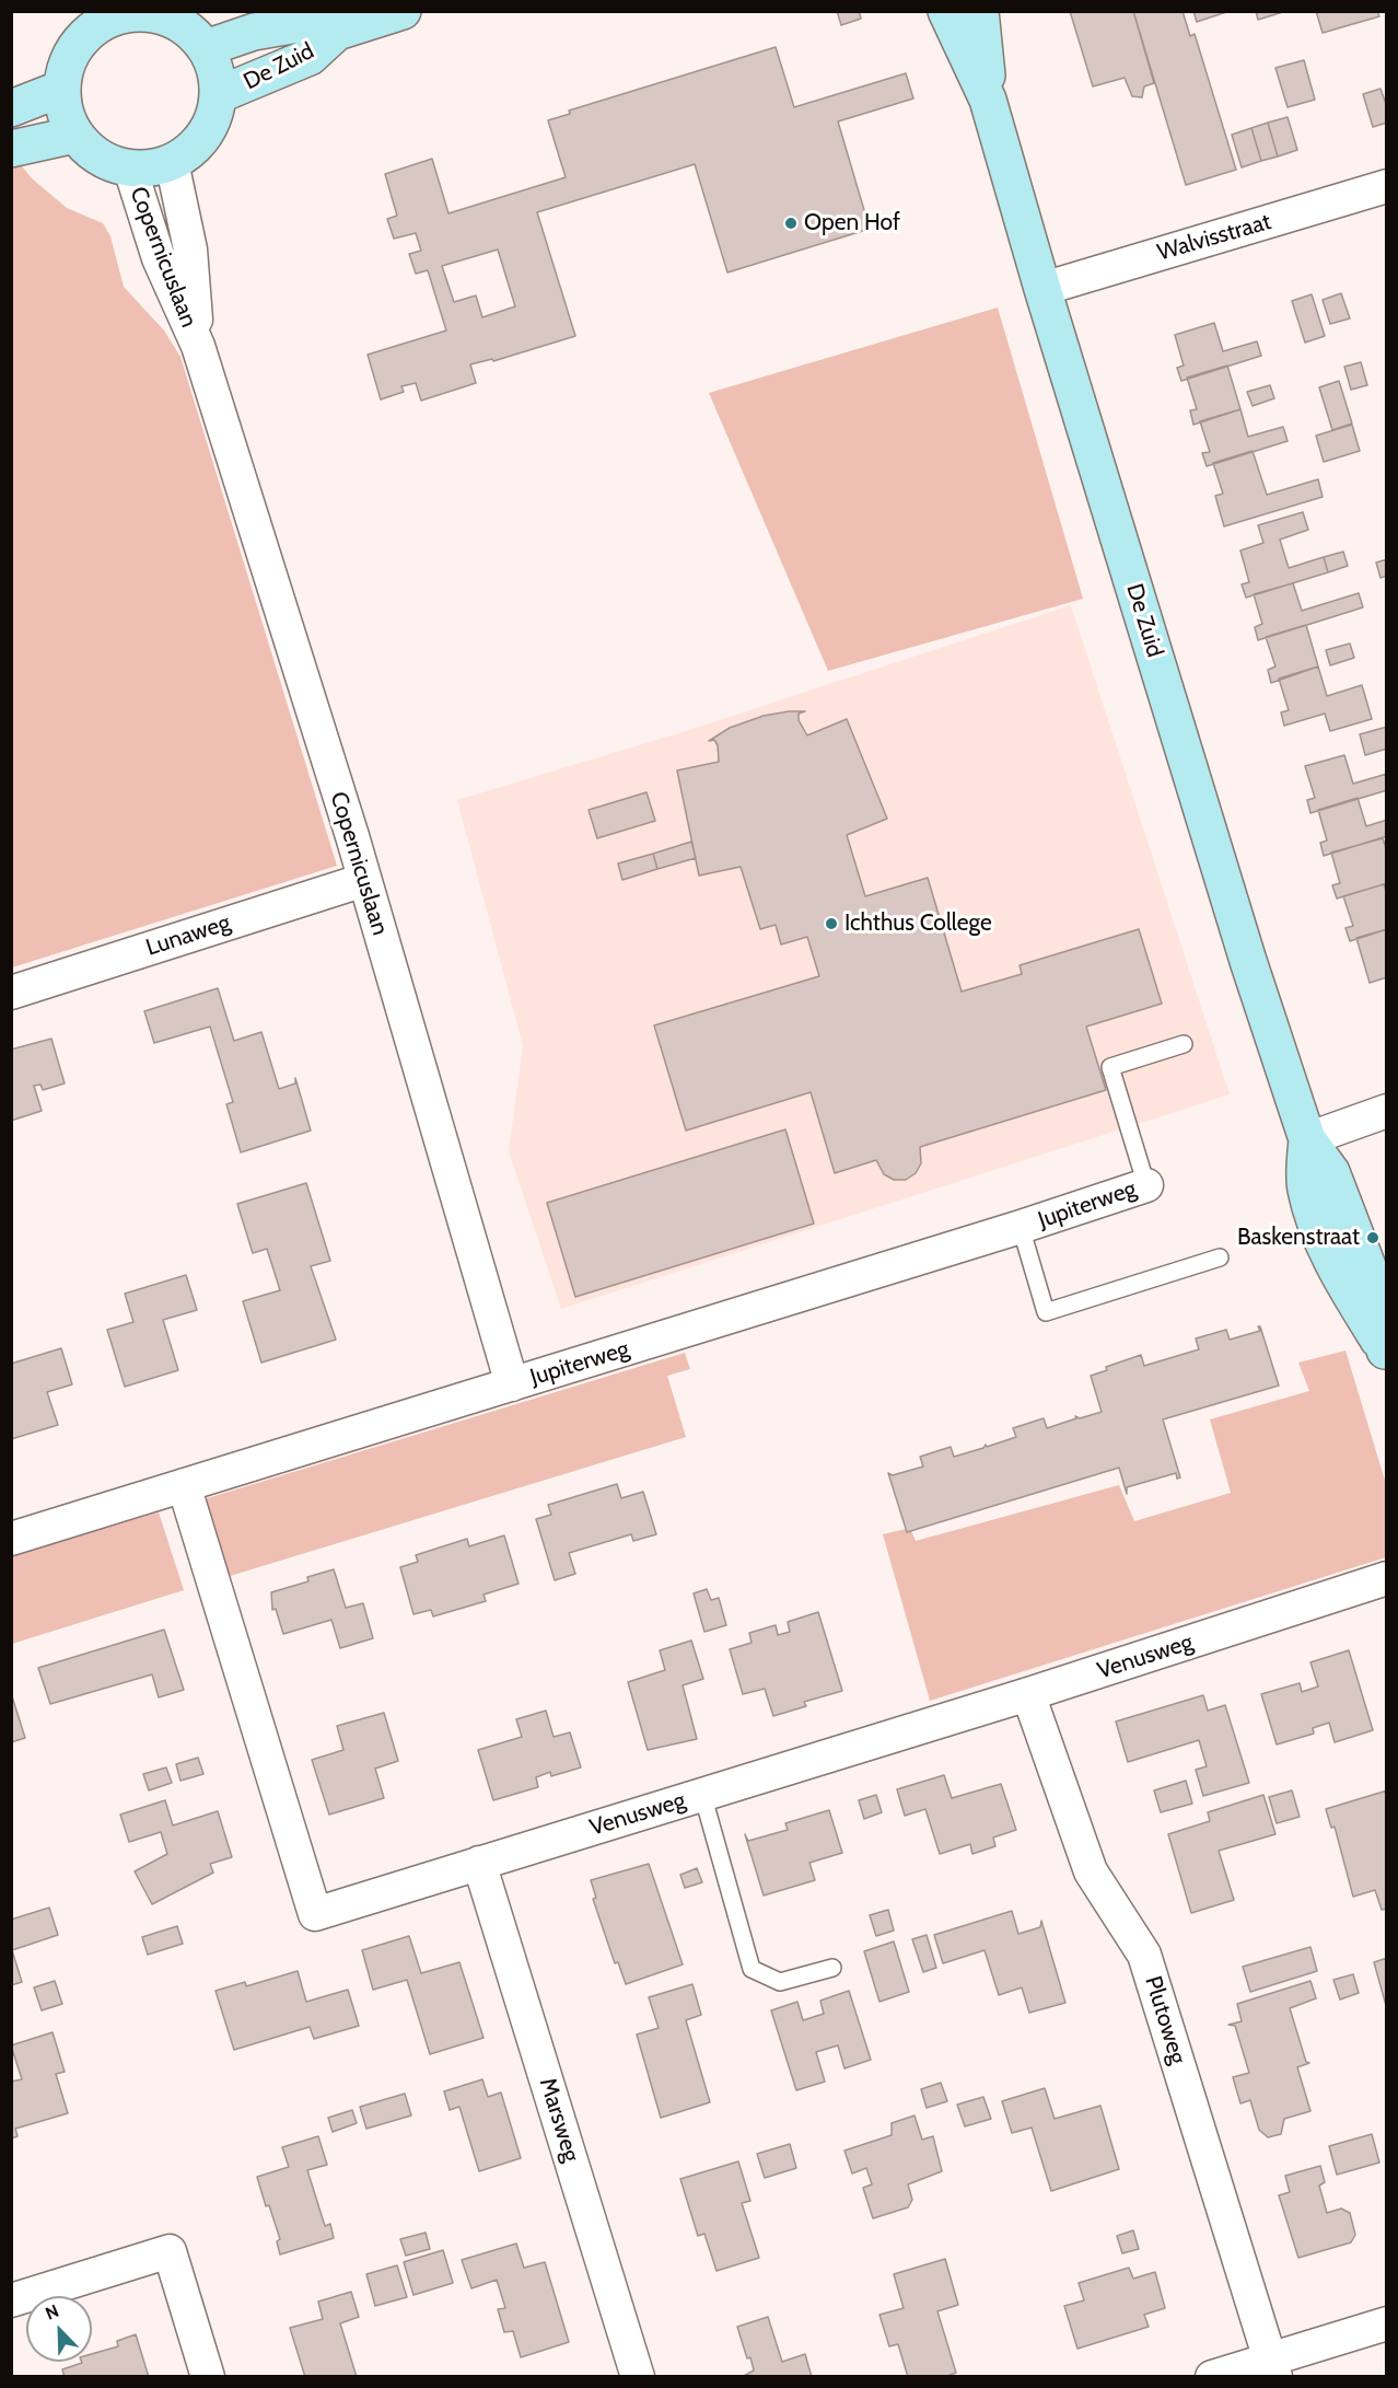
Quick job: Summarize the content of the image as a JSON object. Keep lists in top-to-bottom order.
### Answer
{
  "streets": {
    "street": [
      "De Zuid",
      "Walvisstraat",
      "Copernicuslaan",
      "Lunaweg",
      "Jupiterweg",
      "Venusweg",
      "Plutoweg",
      "Marsweg"
    ]
  },
  "crossings": [
    ["De Zuid", "Walvisstraat"],
    ["De Zuid", "Copernicuslaan"],
    ["Copernicuslaan", "Lunaweg"],
    ["Copernicuslaan", "Jupiterweg"],
    ["Jupiterweg", "Venusweg"],
    ["Venusweg", "Plutoweg"],
    ["Venusweg", "Marsweg"]
  ],
  "places": ["Open Hof", "Ichthus College", "Baskenstraat"],
  "north": "top left"
}
